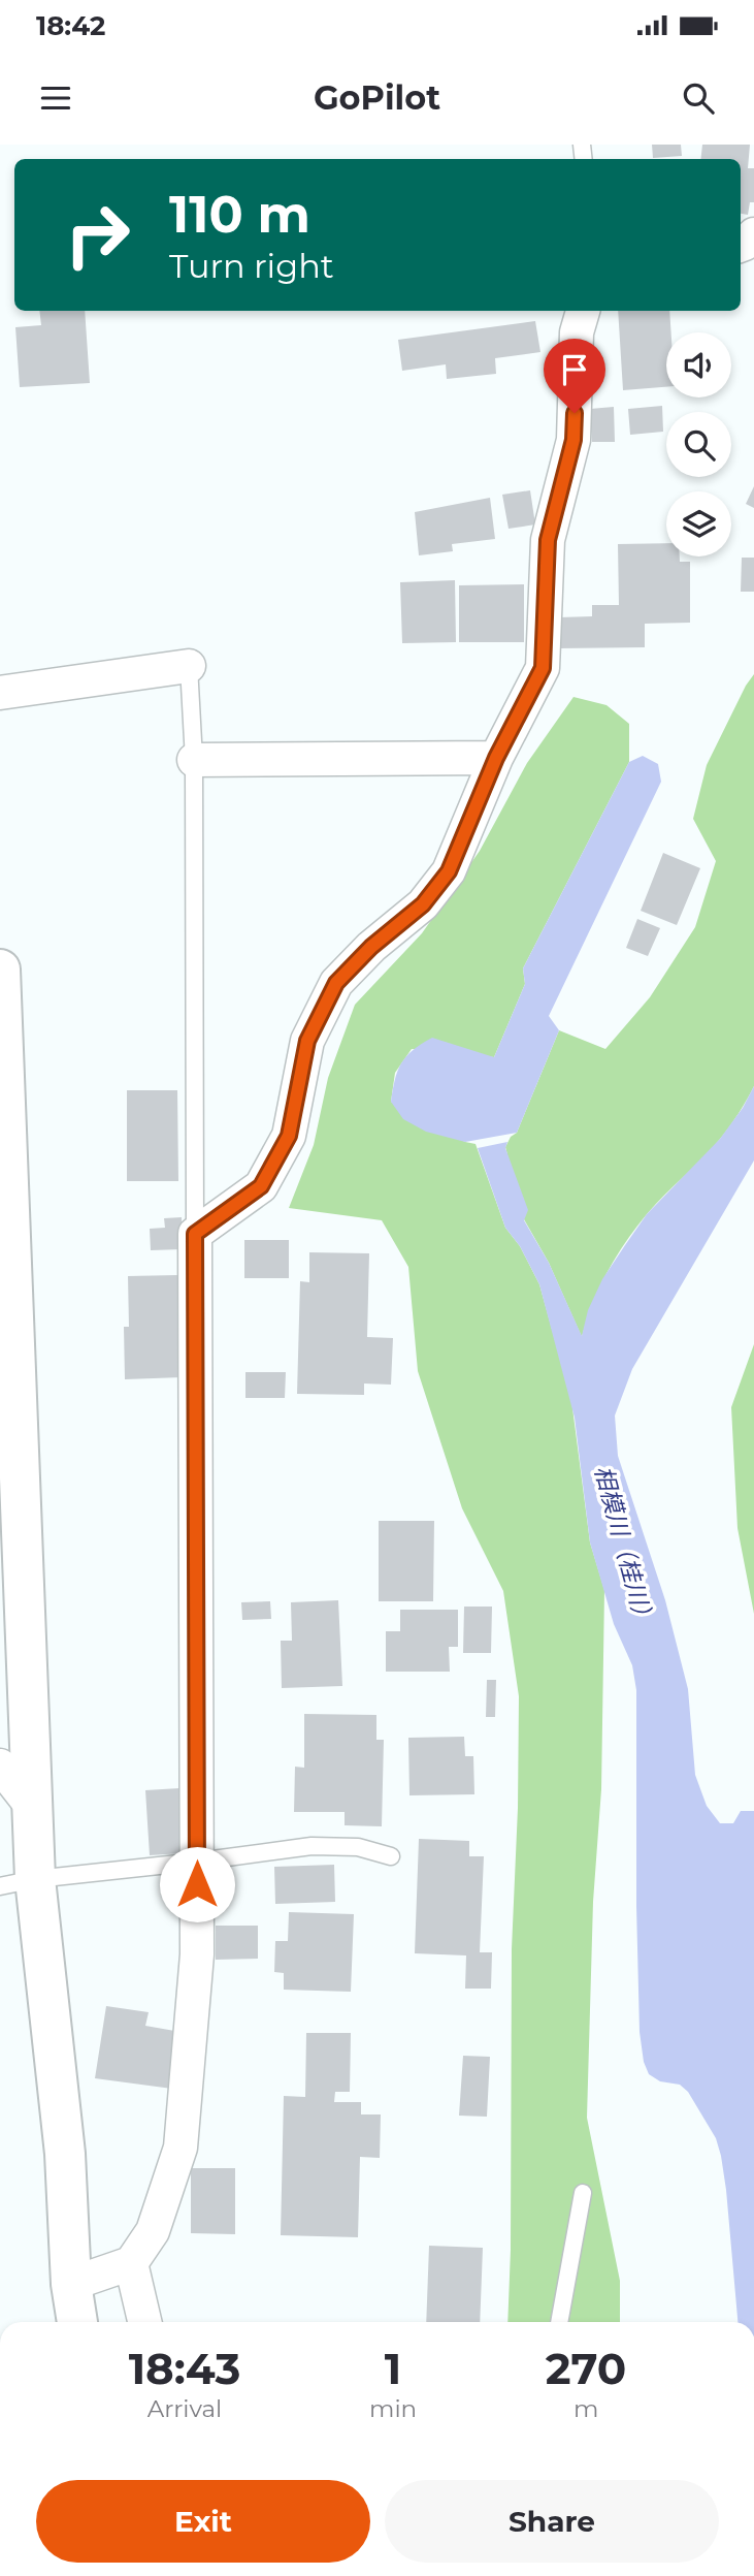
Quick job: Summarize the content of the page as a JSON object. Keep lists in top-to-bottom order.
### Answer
{
  "water": ["相模川（桂川）"],
  "page": {
    "status": "18:42",
    "header": "GoPilot",
    "turn": ["110 m", "Turn right"],
    "eta": [
      "18:43",
      "Arrival",
      "1",
      "min",
      "270",
      "m"
    ],
    "buttons": ["Exit", "Share"]
  }
}
